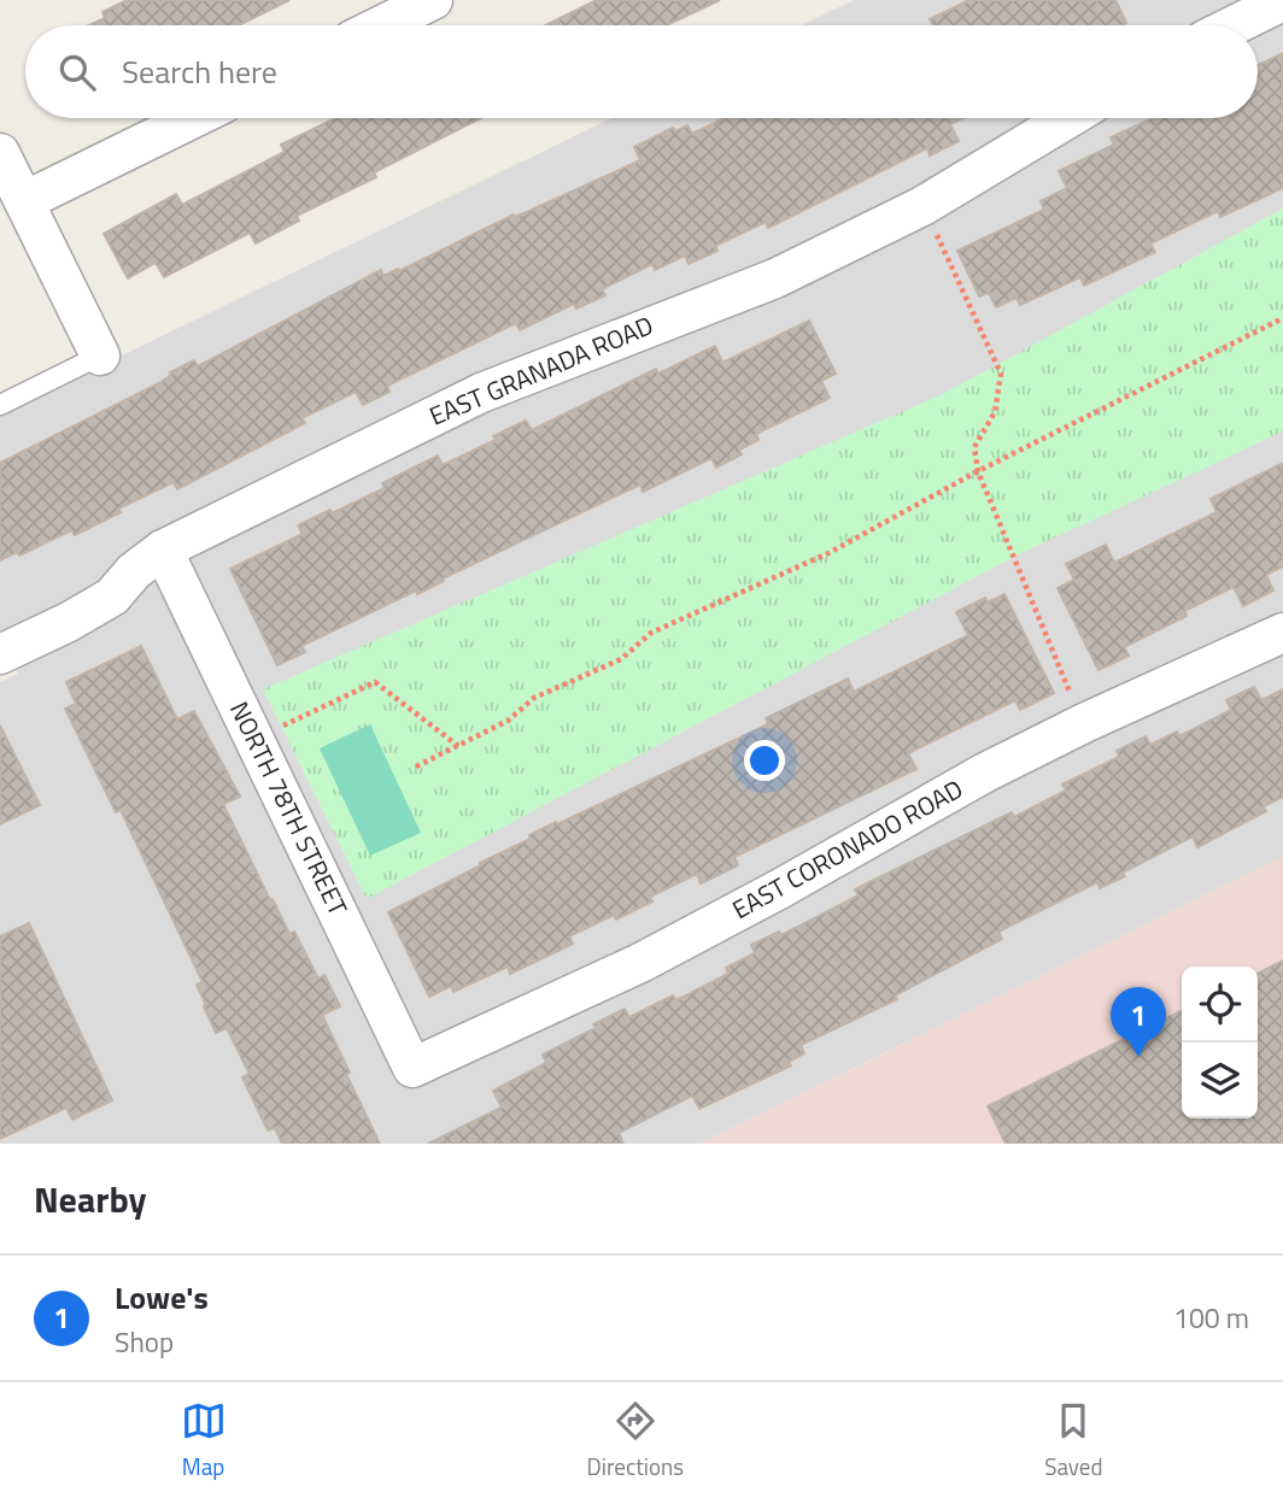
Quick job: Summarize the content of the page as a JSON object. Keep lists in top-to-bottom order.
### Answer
{
  "streets": {
    "street": ["EAST GRANADA ROAD", "NORTH 78TH STREET", "EAST CORONADO ROAD"]
  },
  "crossings": [
    ["EAST GRANADA ROAD", "NORTH 78TH STREET"],
    ["NORTH 78TH STREET", "EAST CORONADO ROAD"]
  ],
  "page": {
    "search": "Search here",
    "pins": "1",
    "heading": "Nearby",
    "list": [
      {
        "mark": "1",
        "name": "Lowe's",
        "note": "Shop",
        "value": "100 m"
      }
    ],
    "nav": ["Map", "Directions", "Saved"]
  }
}
